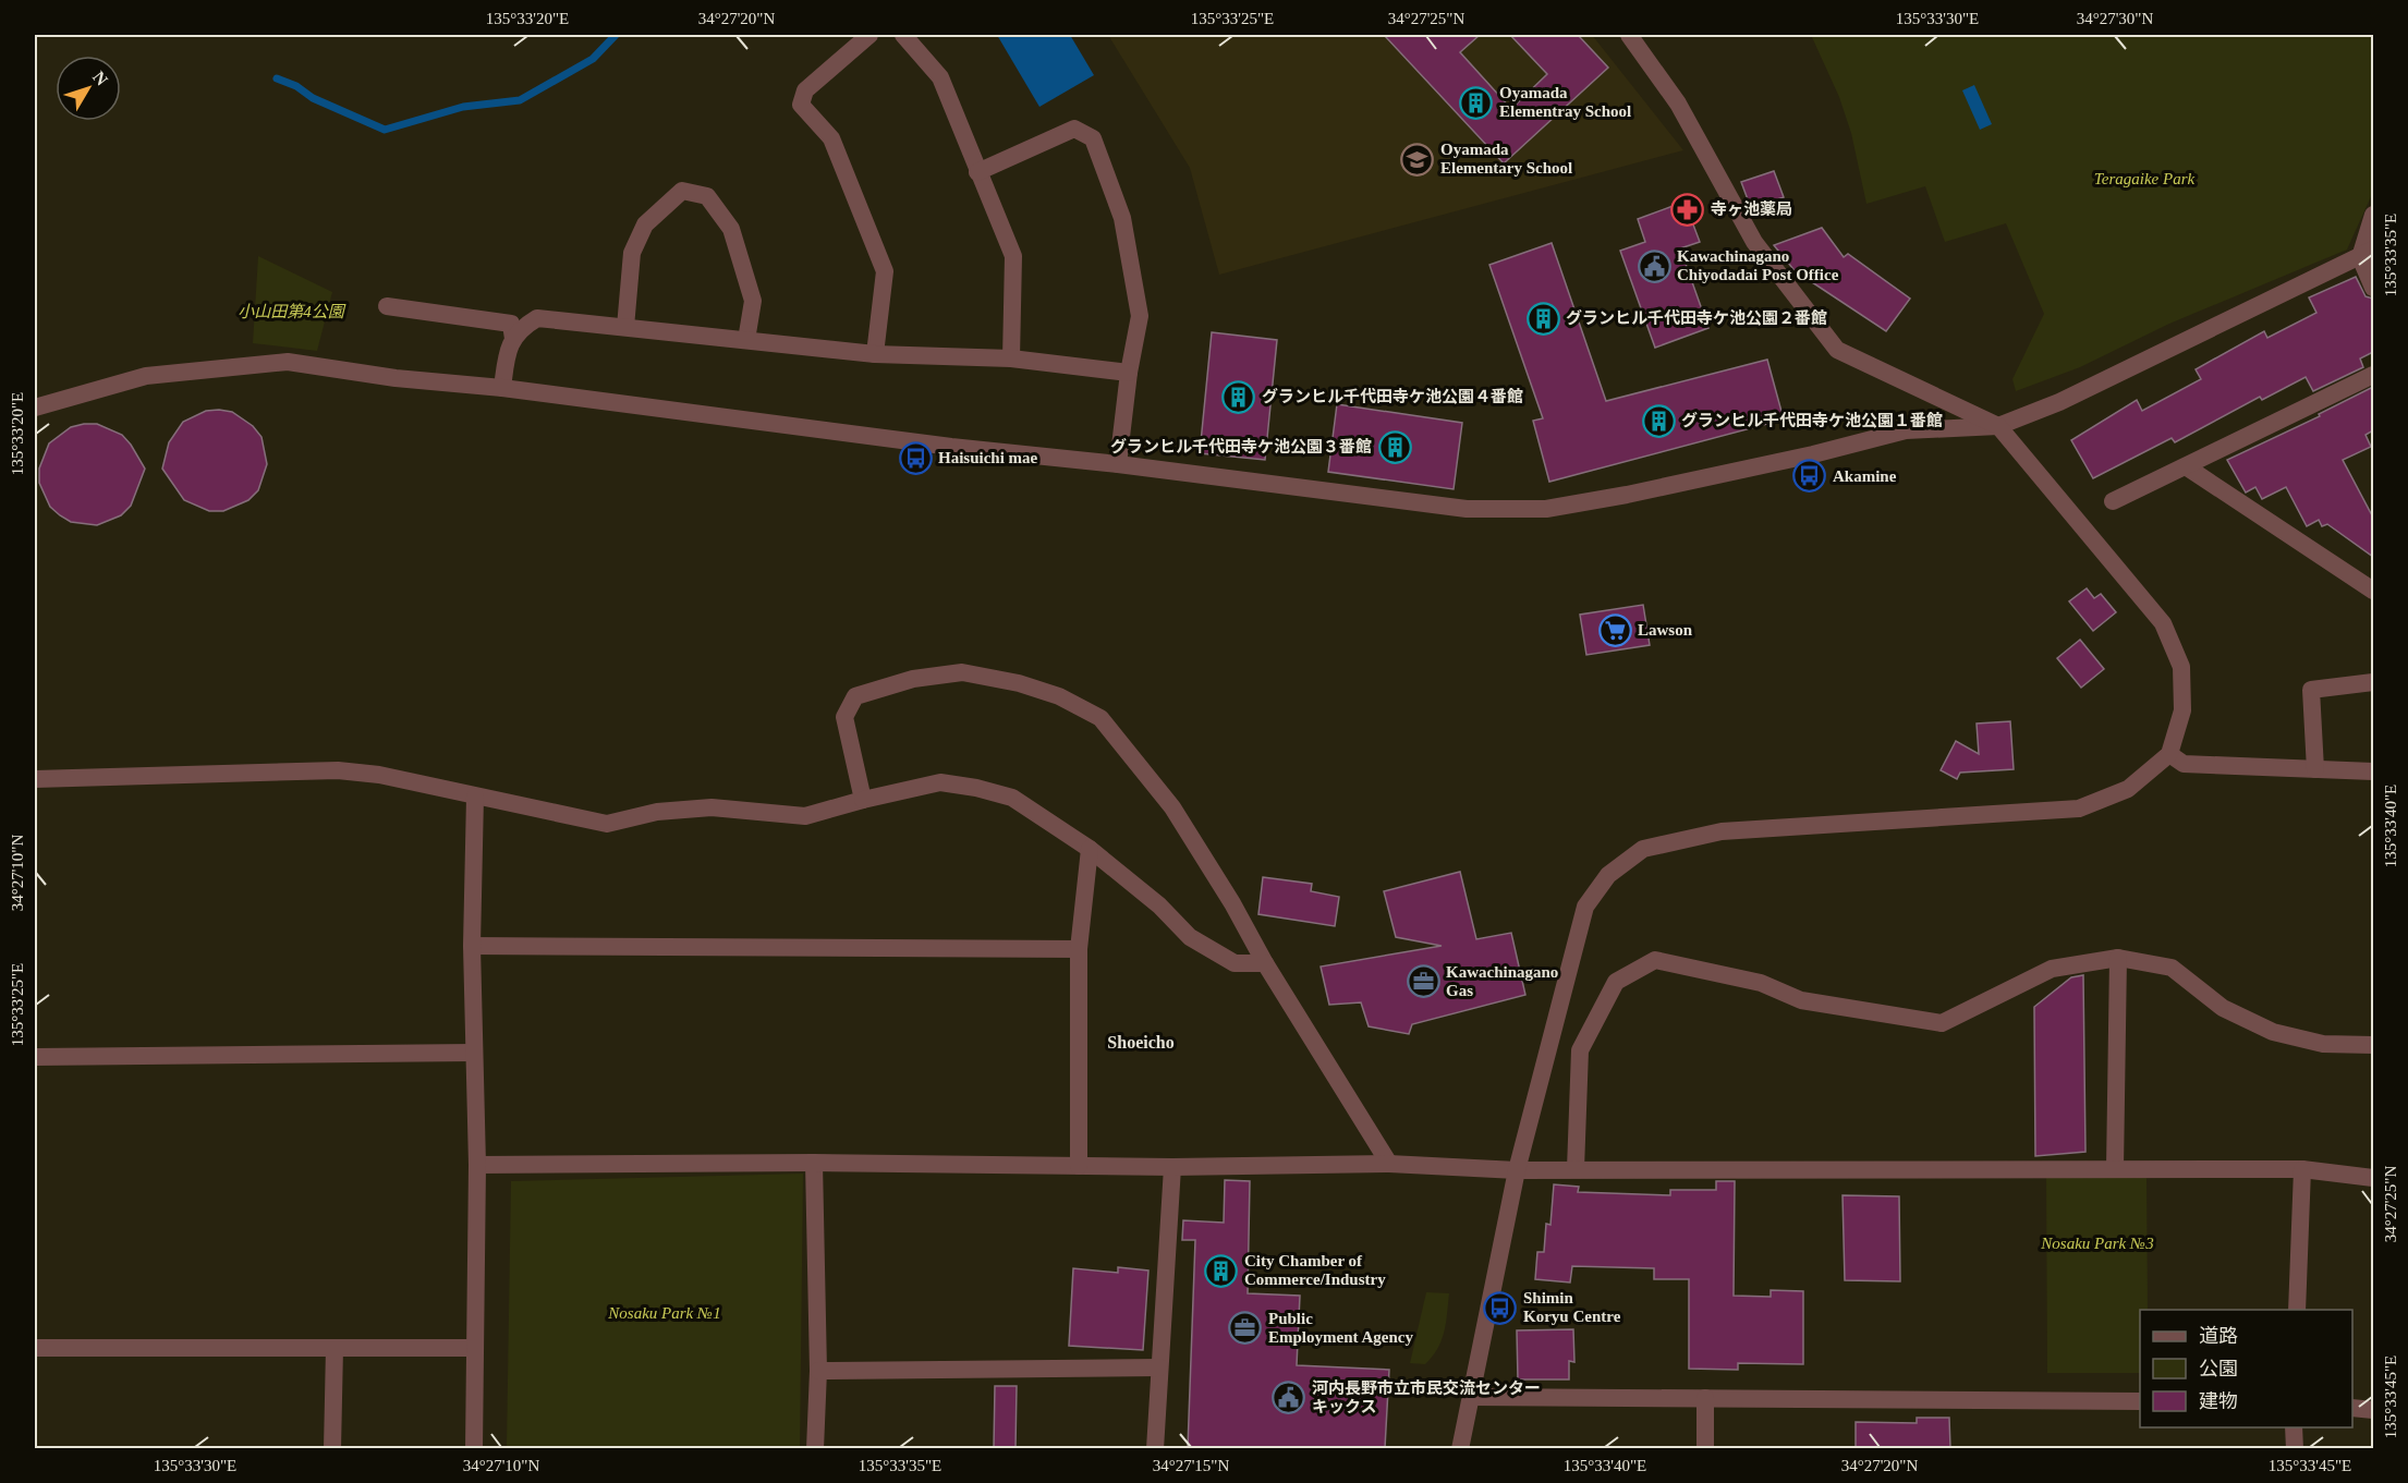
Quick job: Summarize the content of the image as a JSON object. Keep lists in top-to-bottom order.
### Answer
{
  "districts": ["Shoeicho"],
  "parks": [
    "Teragaike Park",
    "小山田第4公園",
    "Nosaku Park №3",
    "Nosaku Park №1"
  ],
  "places": {
    "building": [
      "Oyamada Elementray School",
      "グランヒル千代田寺ケ池公園２番館",
      "グランヒル千代田寺ケ池公園４番館",
      "グランヒル千代田寺ケ池公園１番館",
      "グランヒル千代田寺ケ池公園３番館",
      "City Chamber of Commerce/Industry"
    ],
    "school or university": ["Oyamada Elementary School"],
    "pharmacy": ["寺ヶ池薬局"],
    "public building": ["Kawachinagano Chiyodadai Post Office", "河内長野市立市民交流センター キックス"],
    "bus stop": ["Haisuichi mae", "Akamine", "Shimin Koryu Centre"],
    "supermarket": ["Lawson"],
    "office": ["Kawachinagano Gas", "Public Employment Agency"]
  },
  "legend": ["道路", "公園", "建物"],
  "north": "top right",
  "coordinates": [
    "135°33'20\"E",
    "34°27'20\"N",
    "135°33'25\"E",
    "34°27'25\"N",
    "135°33'30\"E",
    "34°27'30\"N",
    "135°33'35\"E",
    "135°33'40\"E",
    "34°27'10\"N",
    "135°33'45\"E",
    "34°27'15\"N"
  ]
}
